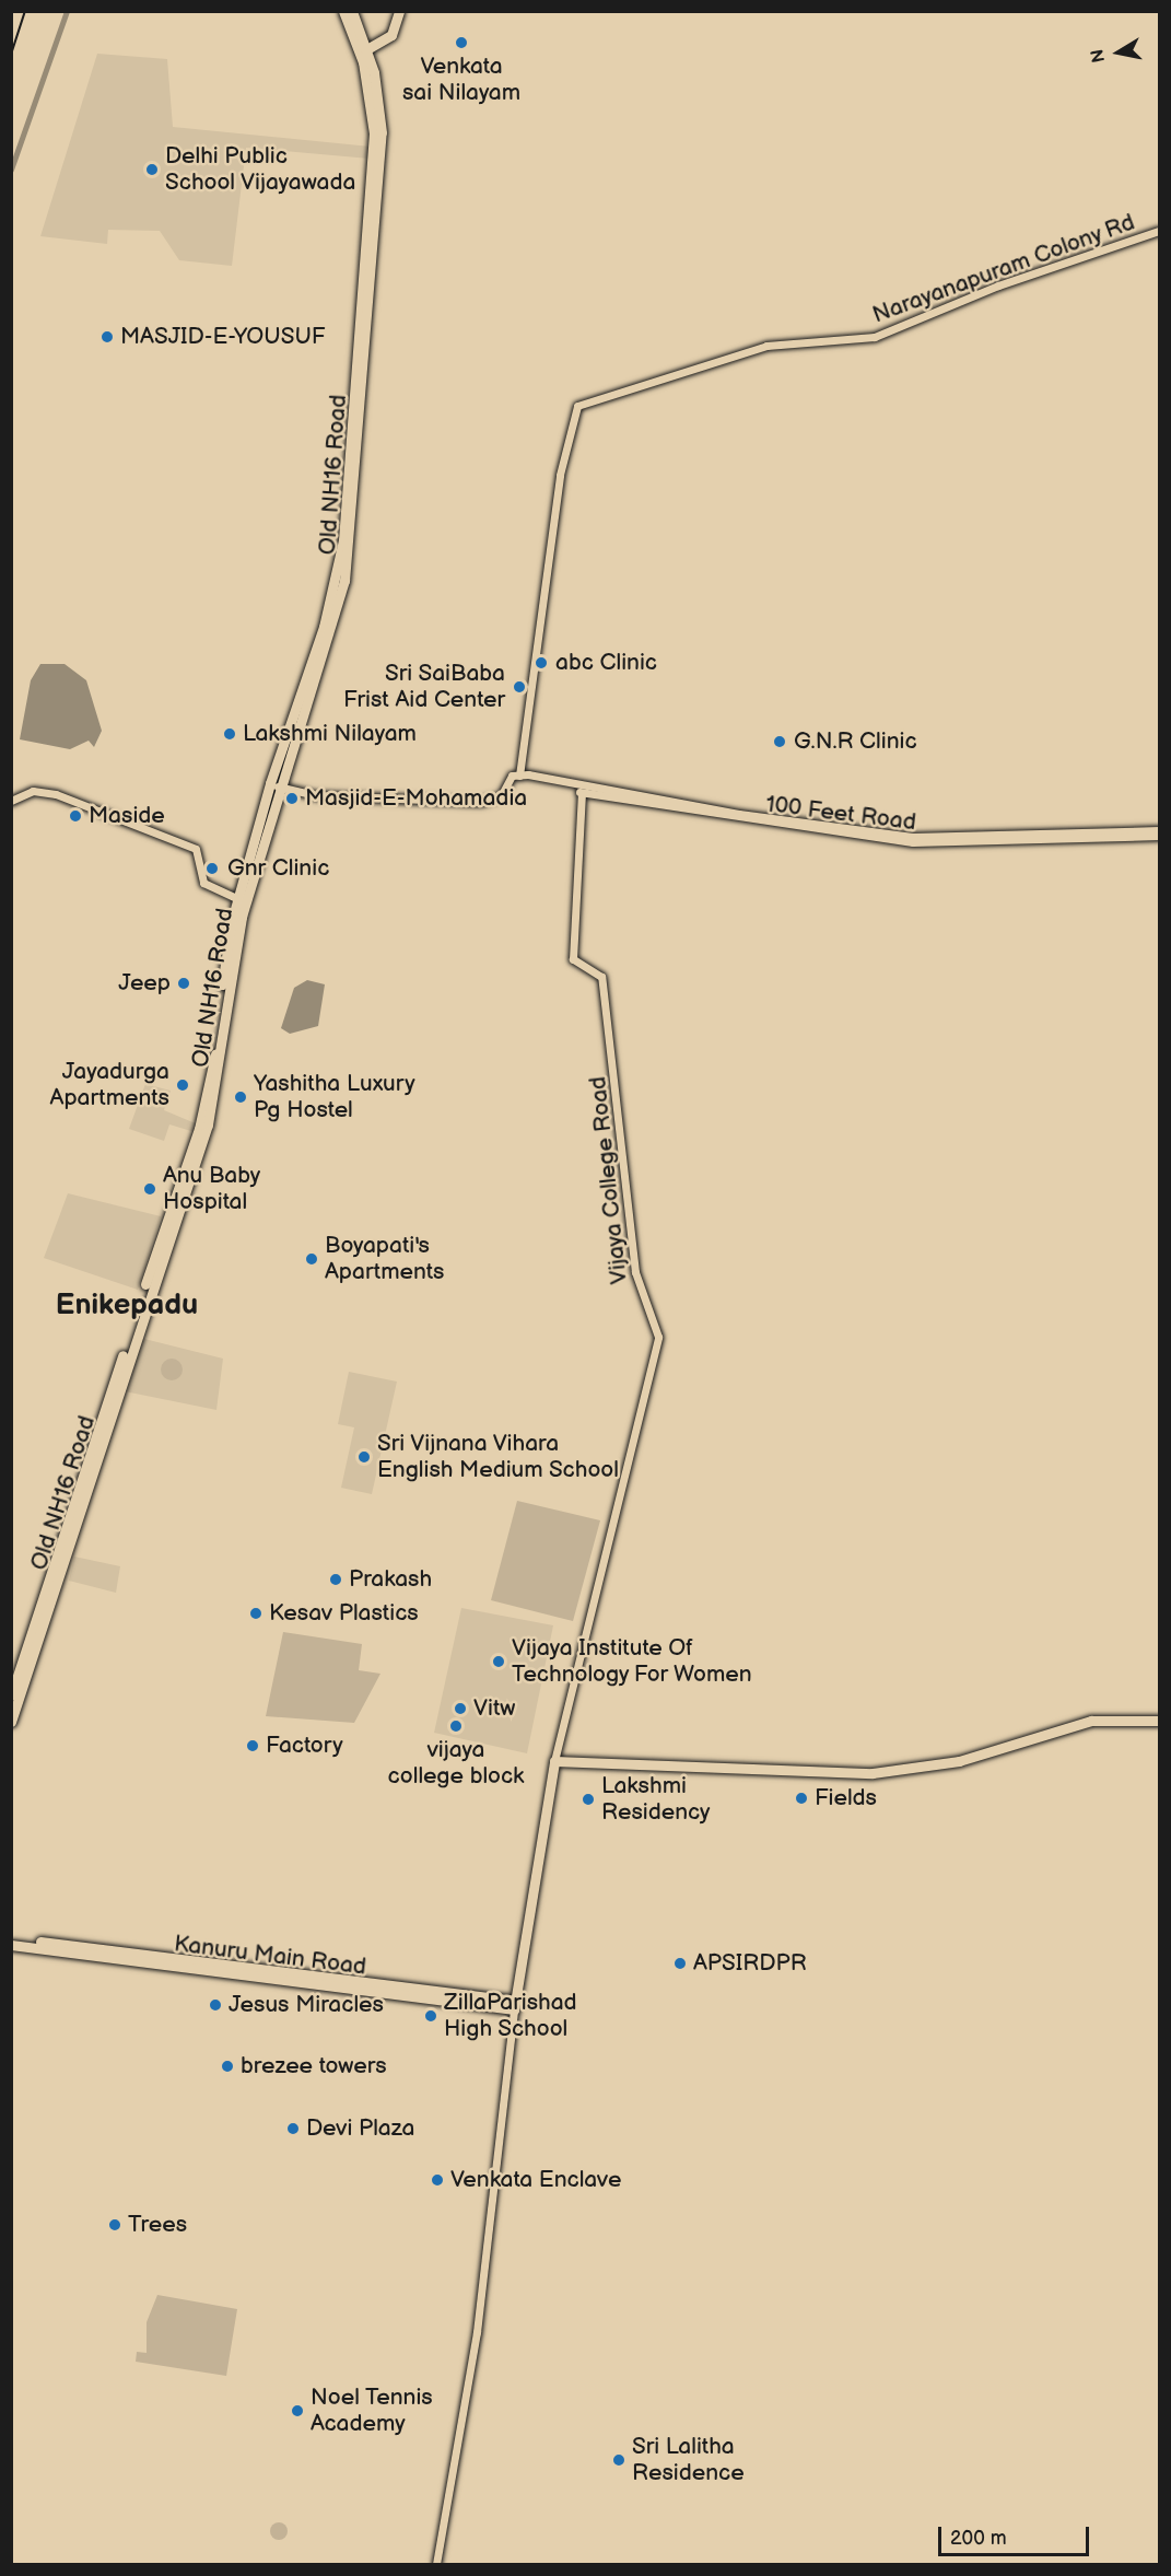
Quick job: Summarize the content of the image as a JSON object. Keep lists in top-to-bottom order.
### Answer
{
  "streets": {
    "main road": ["Old NH16 Road", "Kanuru Main Road"],
    "street": ["Narayanapuram Colony Rd", "100 Feet Road", "Vijaya College Road"]
  },
  "crossings": [
    ["Narayanapuram Colony Rd", "100 Feet Road"],
    ["100 Feet Road", "Vijaya College Road"]
  ],
  "districts": ["Enikepadu"],
  "places": [
    "Venkata sai Nilayam",
    "Delhi Public School Vijayawada",
    "MASJID-E-YOUSUF",
    "abc Clinic",
    "Sri SaiBaba Frist Aid Center",
    "Lakshmi Nilayam",
    "G.N.R Clinic",
    "Masjid-E-Mohamadia",
    "Maside",
    "Gnr Clinic",
    "Jeep",
    "Jayadurga Apartments",
    "Yashitha Luxury Pg Hostel",
    "Anu Baby Hospital",
    "Boyapati's Apartments",
    "Sri Vijnana Vihara English Medium School",
    "Prakash",
    "Kesav Plastics",
    "Vijaya Institute Of Technology For Women",
    "Vitw",
    "vijaya college block",
    "Factory",
    "Fields",
    "Lakshmi Residency",
    "APSIRDPR",
    "Jesus Miracles",
    "ZillaParishad High School",
    "brezee towers",
    "Devi Plaza",
    "Venkata Enclave",
    "Trees",
    "Noel Tennis Academy",
    "Sri Lalitha Residence"
  ],
  "scale_bar": "200 m",
  "north": "left"
}
